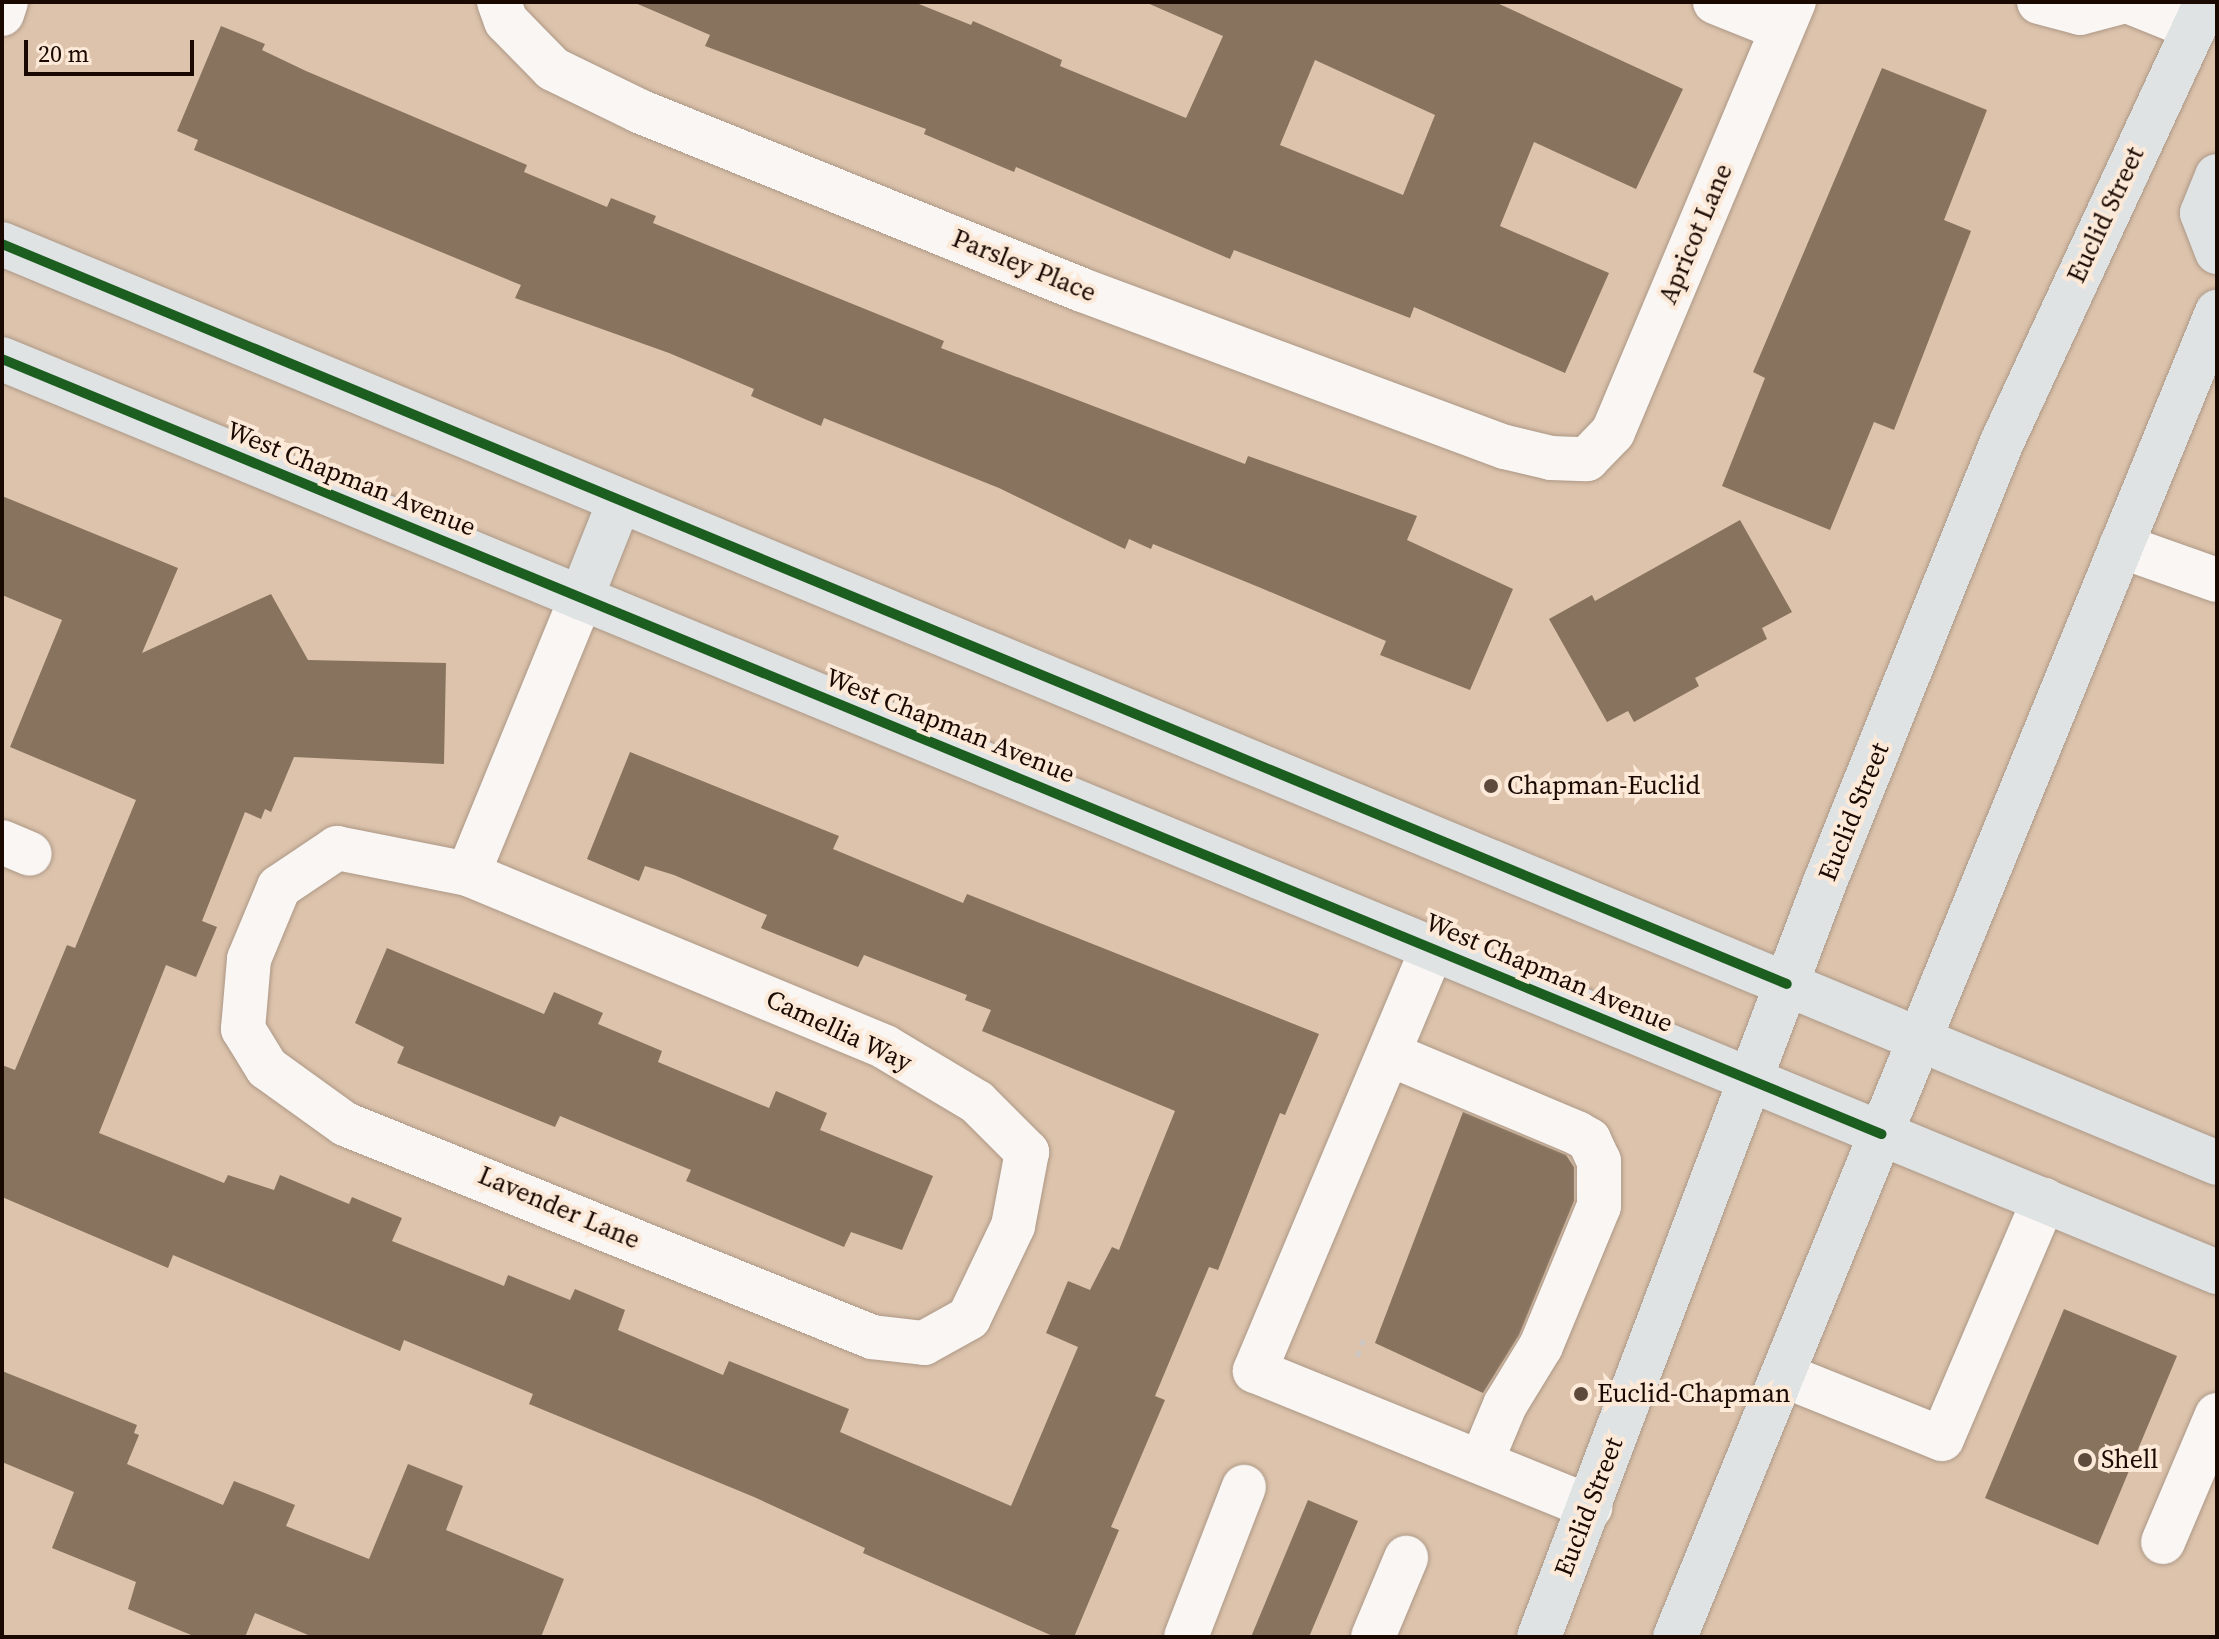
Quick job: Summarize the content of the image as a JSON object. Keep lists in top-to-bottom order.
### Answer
{
  "streets": {
    "main road": ["Euclid Street", "West Chapman Avenue"],
    "street": [
      "Apricot Lane",
      "Parsley Place",
      "Camellia Way",
      "Lavender Lane"
    ]
  },
  "crossings": [
    ["Euclid Street", "West Chapman Avenue"],
    ["Apricot Lane", "Parsley Place"],
    ["Camellia Way", "Lavender Lane"]
  ],
  "places": ["Chapman-Euclid", "Euclid-Chapman", "Shell"],
  "scale_bar": "20 m"
}
